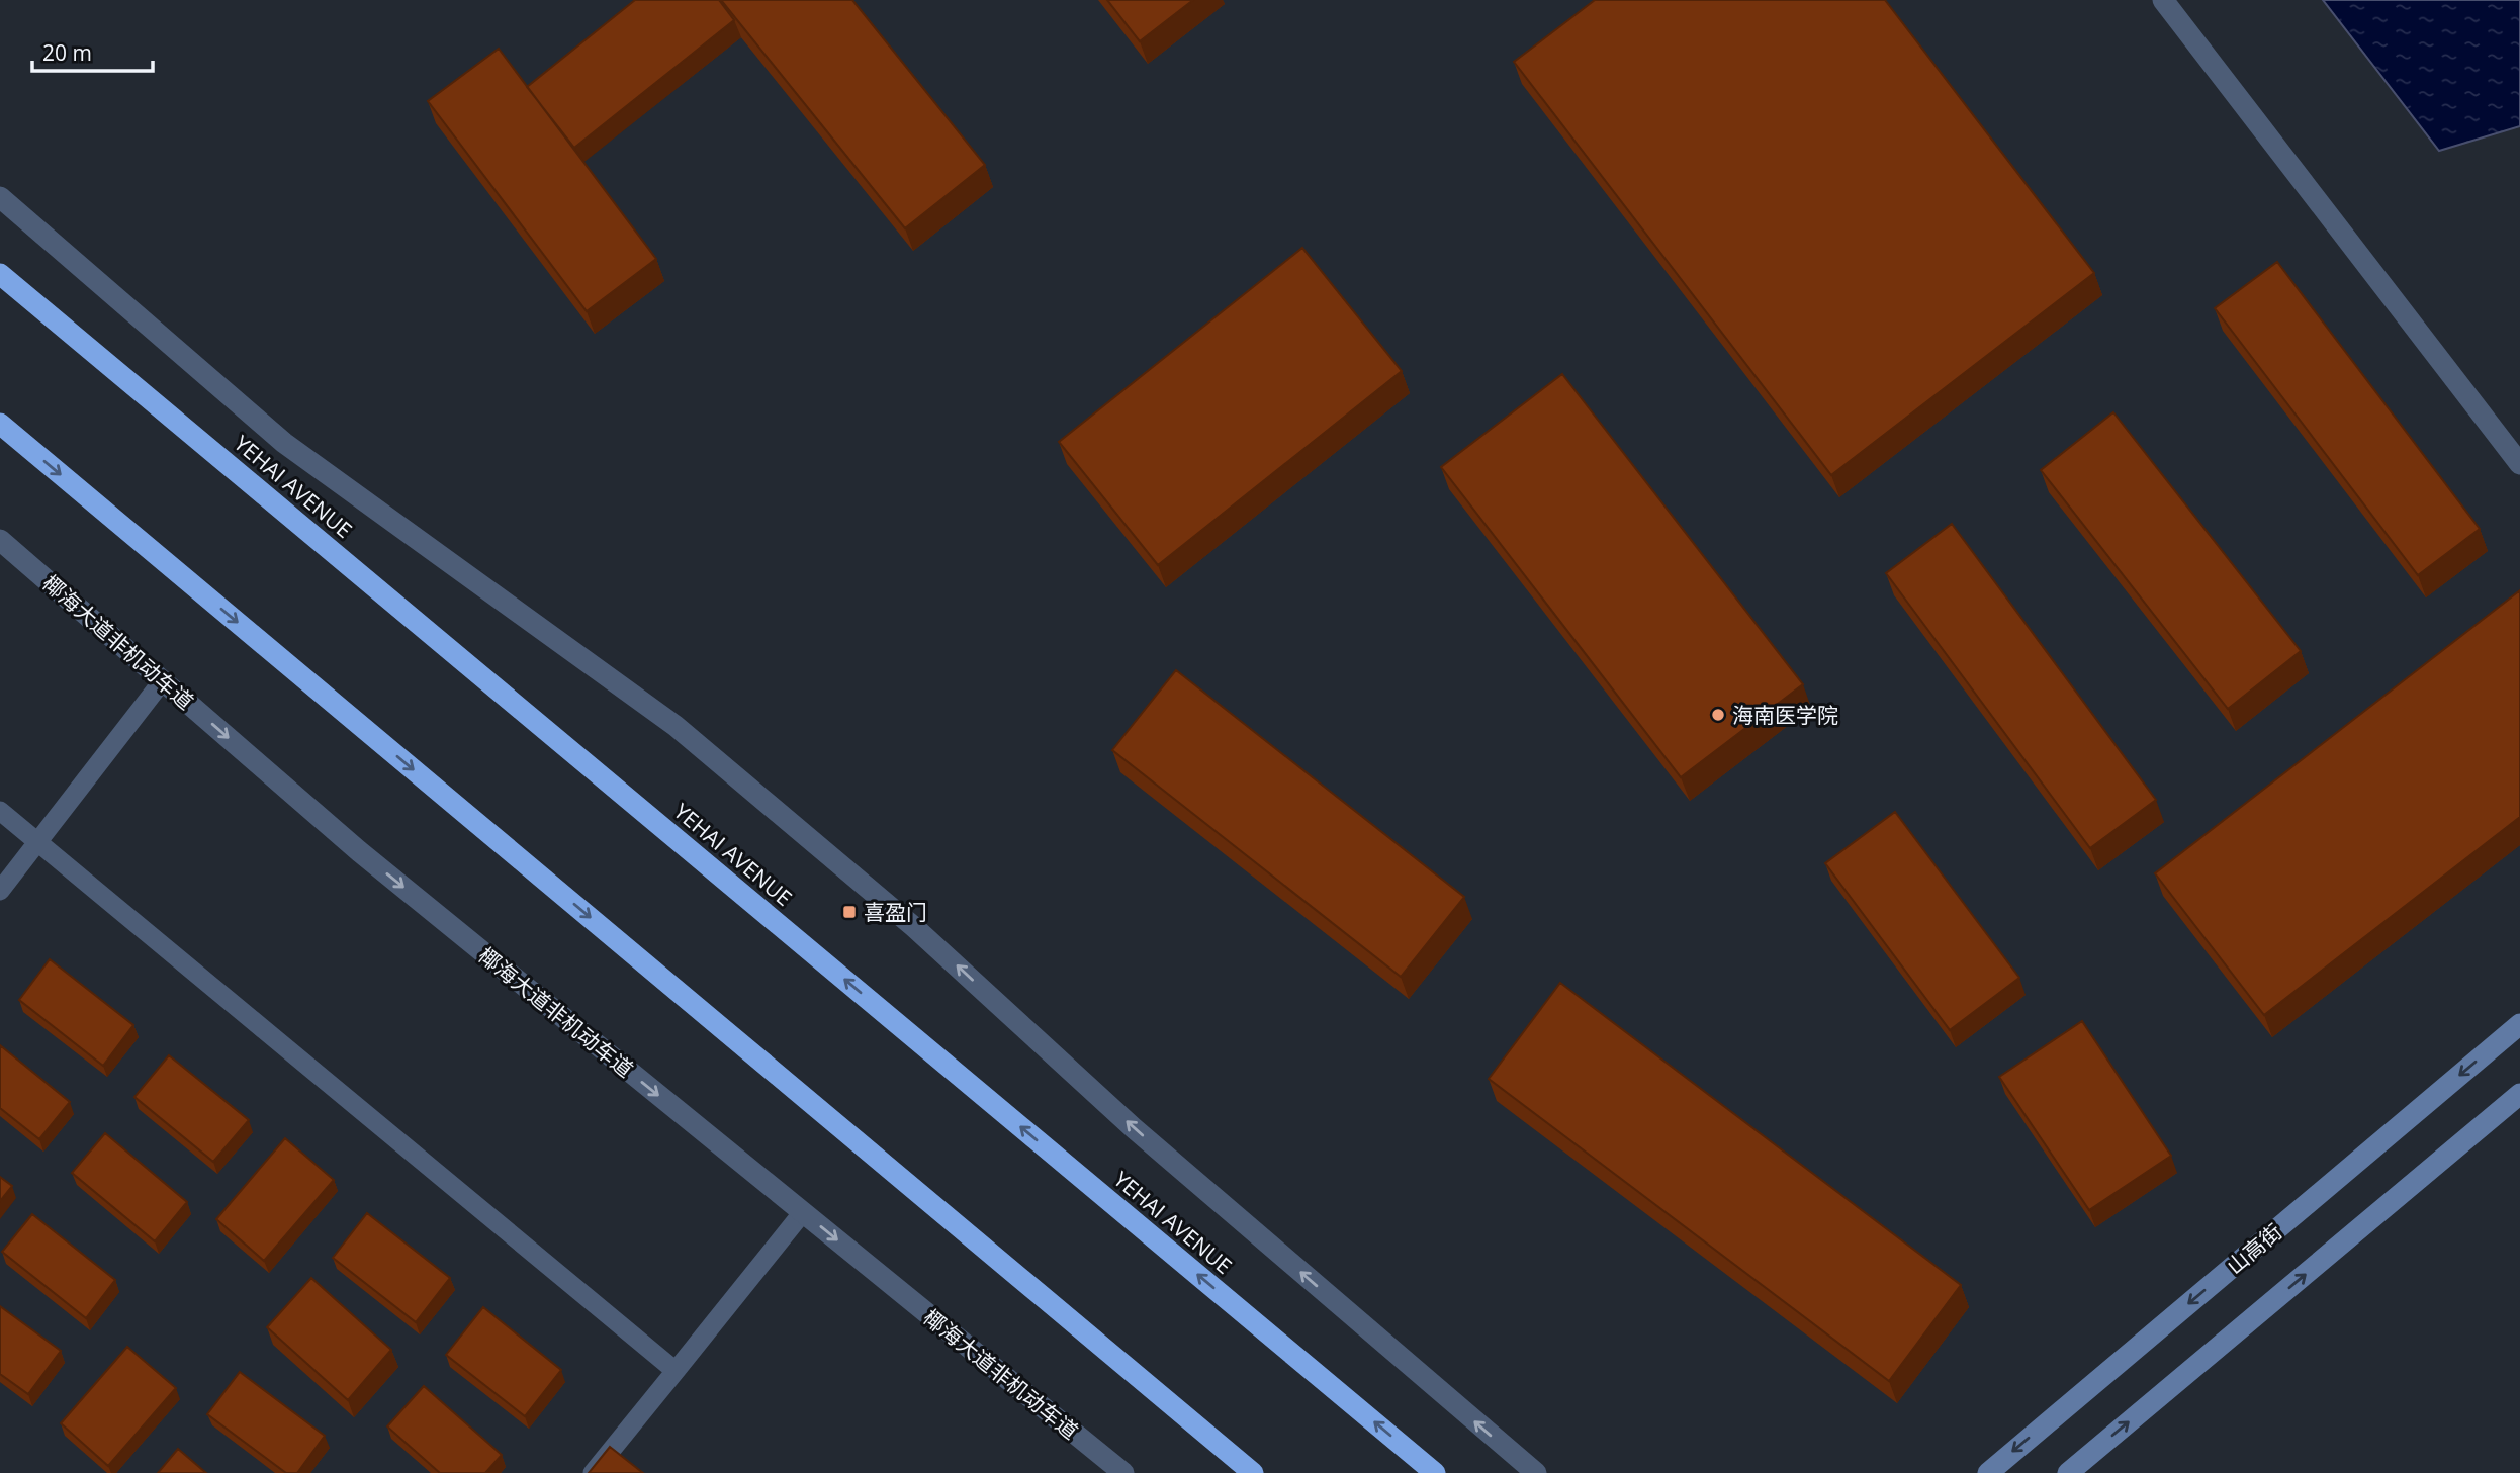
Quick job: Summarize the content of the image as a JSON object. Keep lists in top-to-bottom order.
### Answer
{
  "streets": {
    "highway": ["YEHAI AVENUE"],
    "main road": ["山高街"],
    "street": ["椰海大道非机动车道"]
  },
  "one_way": ["椰海大道非机动车道"],
  "places": {
    "other": ["海南医学院"],
    "transit": ["喜盈门"]
  },
  "scale_bar": "20 m"
}
